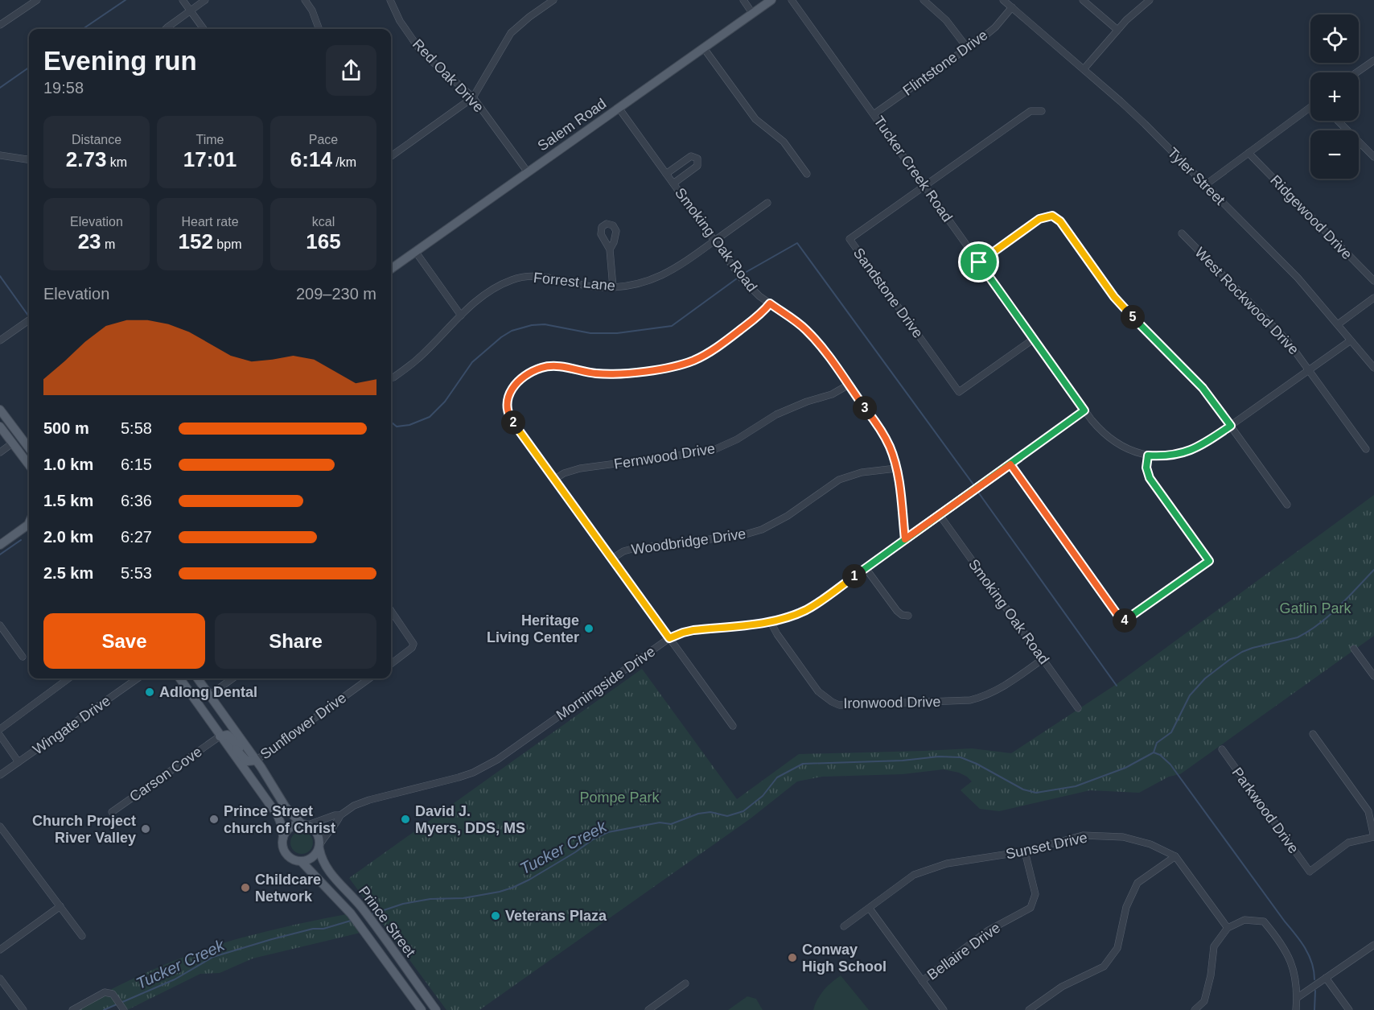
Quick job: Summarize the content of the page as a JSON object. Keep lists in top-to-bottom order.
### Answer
{
  "streets": {
    "main road": ["Salem Road", "Prince Street"],
    "street": [
      "Flintstone Drive",
      "Red Oak Drive",
      "Tucker Creek Road",
      "Tyler Street",
      "Ridgewood Drive",
      "Smoking Oak Road",
      "Forrest Lane",
      "Sandstone Drive",
      "West Rockwood Drive",
      "Fernwood Drive",
      "Woodbridge Drive",
      "Morningside Drive",
      "Ironwood Drive",
      "Wingate Drive",
      "Sunflower Drive",
      "Carson Cove",
      "Parkwood Drive",
      "Sunset Drive",
      "Bellaire Drive"
    ]
  },
  "crossings": [
    ["Flintstone Drive", "Tucker Creek Road"],
    ["Flintstone Drive", "Tyler Street"],
    ["Red Oak Drive", "Salem Road"],
    ["Salem Road", "Smoking Oak Road"],
    ["Tucker Creek Road", "Tyler Street"],
    ["Tucker Creek Road", "Sandstone Drive"],
    ["Tucker Creek Road", "West Rockwood Drive"],
    ["Tucker Creek Road", "Morningside Drive"],
    ["Smoking Oak Road", "Forrest Lane"],
    ["Smoking Oak Road", "Fernwood Drive"],
    ["Smoking Oak Road", "Woodbridge Drive"],
    ["Smoking Oak Road", "Morningside Drive"],
    ["Smoking Oak Road", "Ironwood Drive"],
    ["Morningside Drive", "Ironwood Drive"],
    ["Morningside Drive", "Prince Street"],
    ["Sunset Drive", "Bellaire Drive"]
  ],
  "water": ["Tucker Creek"],
  "parks": ["Gatlin Park", "Pompe Park"],
  "places": [
    "Heritage Living Center",
    "Adlong Dental",
    "Prince Street church of Christ",
    "David J. Myers, DDS, MS",
    "Church Project River Valley",
    "Childcare Network",
    "Veterans Plaza",
    "Conway High School"
  ],
  "page": {
    "map_buttons": ["+", "−"],
    "heading": ["Evening run", "19:58"],
    "stats": [
      ["Distance", "2.73 km"],
      ["Time", "17:01"],
      ["Pace", "6:14 /km"],
      ["Elevation", "23 m"],
      ["Heart rate", "152 bpm"],
      ["kcal", "165"]
    ],
    "chart": ["Elevation", "209–230 m"],
    "pins": [
      "5",
      "3",
      "2",
      "1",
      "4"
    ],
    "list": [
      {
        "name": "500 m",
        "note": "5:58"
      },
      {
        "name": "1.0 km",
        "note": "6:15"
      },
      {
        "name": "1.5 km",
        "note": "6:36"
      },
      {
        "name": "2.0 km",
        "note": "6:27"
      },
      {
        "name": "2.5 km",
        "note": "5:53"
      }
    ],
    "buttons": ["Save", "Share"]
  }
}
